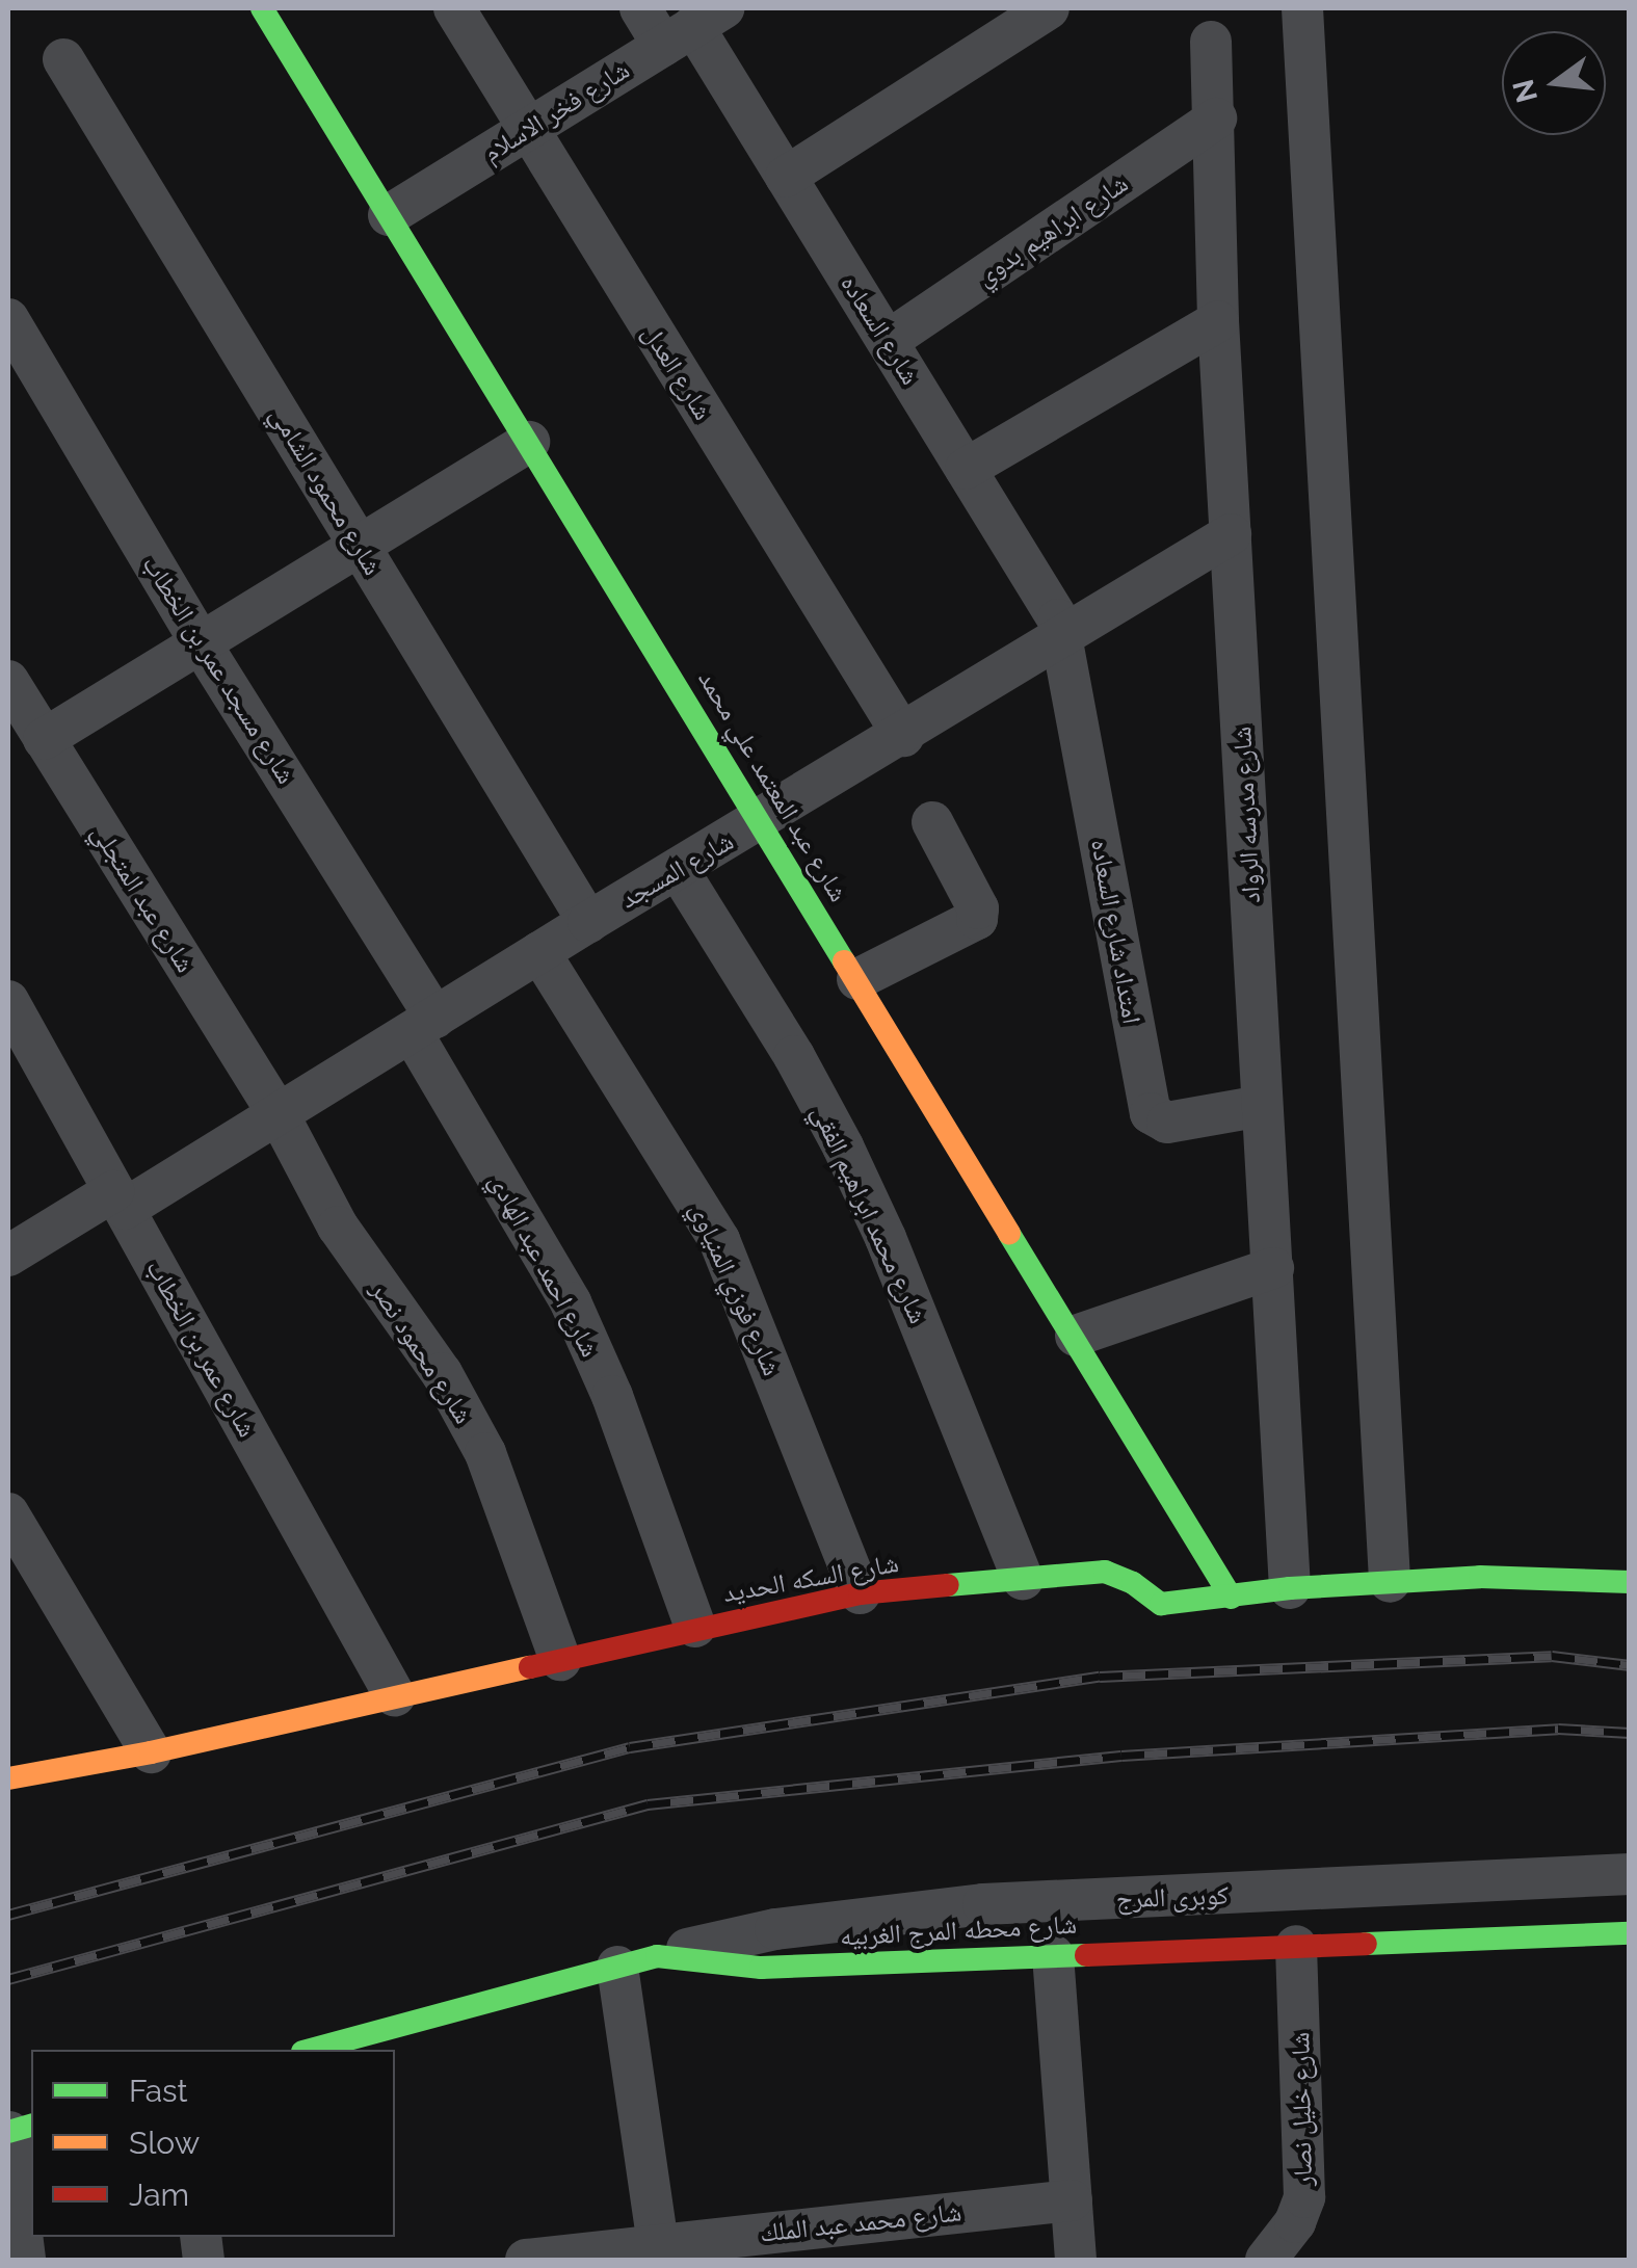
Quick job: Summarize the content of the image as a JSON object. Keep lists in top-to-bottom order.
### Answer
{
  "streets": {
    "street": [
      "شارع فخر الاسلام",
      "شارع ابراهيم بدوي",
      "شارع السعاده",
      "شارع العدل",
      "شارع محمود الشامي",
      "شارع مسجد عمر بن الخطاب",
      "شارع عبد المعتمد علي محمد",
      "شارع مدرسه الرواد",
      "شارع المسجد",
      "شارع عبد المتجلي",
      "امتداد شارع السعاده",
      "شارع محمد ابراهيم الفقي",
      "شارع احمد عبد الهادي",
      "شارع فوزي المنياوي",
      "شارع عمر بن الخطاب",
      "شارع محمود نصر",
      "شارع السكه الحديد",
      "كوبرى المرج",
      "شارع محطه المرج الغربيه",
      "شارع خليل نصار",
      "شارع محمد عبد الملك"
    ]
  },
  "crossings": [
    ["شارع فخر الاسلام", "شارع السعاده"],
    ["شارع فخر الاسلام", "شارع العدل"],
    ["شارع فخر الاسلام", "شارع عبد المعتمد علي محمد"],
    ["شارع ابراهيم بدوي", "شارع السعاده"],
    ["شارع ابراهيم بدوي", "شارع مدرسه الرواد"],
    ["شارع السعاده", "شارع المسجد"],
    ["شارع السعاده", "امتداد شارع السعاده"],
    ["شارع العدل", "شارع المسجد"],
    ["شارع محمود الشامي", "شارع المسجد"],
    ["شارع مسجد عمر بن الخطاب", "شارع المسجد"],
    ["شارع مسجد عمر بن الخطاب", "شارع احمد عبد الهادي"],
    ["شارع عبد المعتمد علي محمد", "شارع المسجد"],
    ["شارع عبد المعتمد علي محمد", "شارع السكه الحديد"],
    ["شارع مدرسه الرواد", "شارع المسجد"],
    ["شارع مدرسه الرواد", "امتداد شارع السعاده"],
    ["شارع مدرسه الرواد", "شارع السكه الحديد"],
    ["شارع المسجد", "شارع عبد المتجلي"],
    ["شارع المسجد", "امتداد شارع السعاده"],
    ["شارع المسجد", "شارع محمد ابراهيم الفقي"],
    ["شارع المسجد", "شارع احمد عبد الهادي"],
    ["شارع المسجد", "شارع فوزي المنياوي"],
    ["شارع المسجد", "شارع عمر بن الخطاب"],
    ["شارع المسجد", "شارع محمود نصر"],
    ["شارع عبد المتجلي", "شارع محمود نصر"],
    ["شارع محمد ابراهيم الفقي", "شارع السكه الحديد"],
    ["شارع احمد عبد الهادي", "شارع السكه الحديد"],
    ["شارع فوزي المنياوي", "شارع السكه الحديد"],
    ["شارع عمر بن الخطاب", "شارع السكه الحديد"],
    ["شارع محمود نصر", "شارع السكه الحديد"],
    ["كوبرى المرج", "شارع محطه المرج الغربيه"],
    ["شارع محطه المرج الغربيه", "شارع خليل نصار"]
  ],
  "legend": ["Fast", "Slow", "Jam"],
  "north": "left"
}
